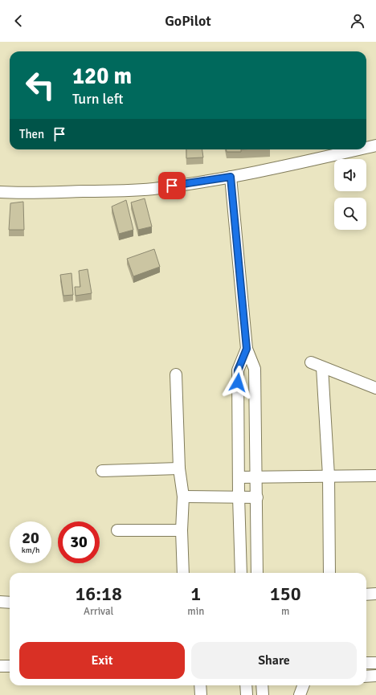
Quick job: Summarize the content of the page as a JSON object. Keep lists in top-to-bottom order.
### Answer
{
  "page": {
    "header": "GoPilot",
    "turn": ["120 m", "Turn left"],
    "then": "Then",
    "speed": "20 km/h",
    "limit": "30",
    "eta": [
      "16:18",
      "Arrival",
      "1",
      "min",
      "150",
      "m"
    ],
    "buttons": ["Exit", "Share"]
  }
}
